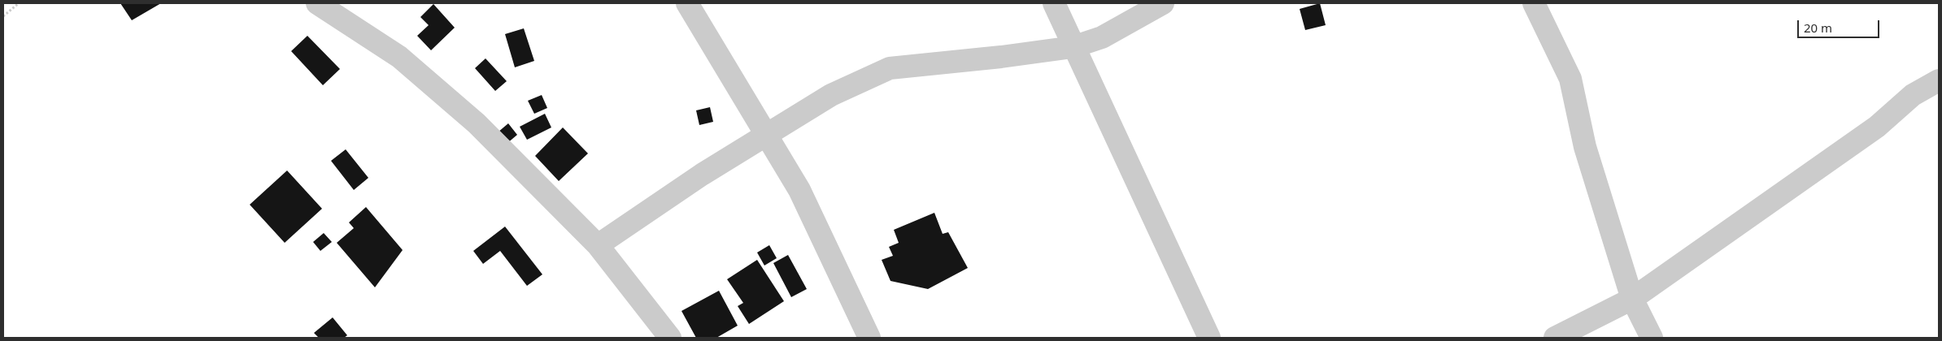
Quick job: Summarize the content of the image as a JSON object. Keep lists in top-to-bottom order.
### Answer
{
  "scale_bar": "20 m"
}
